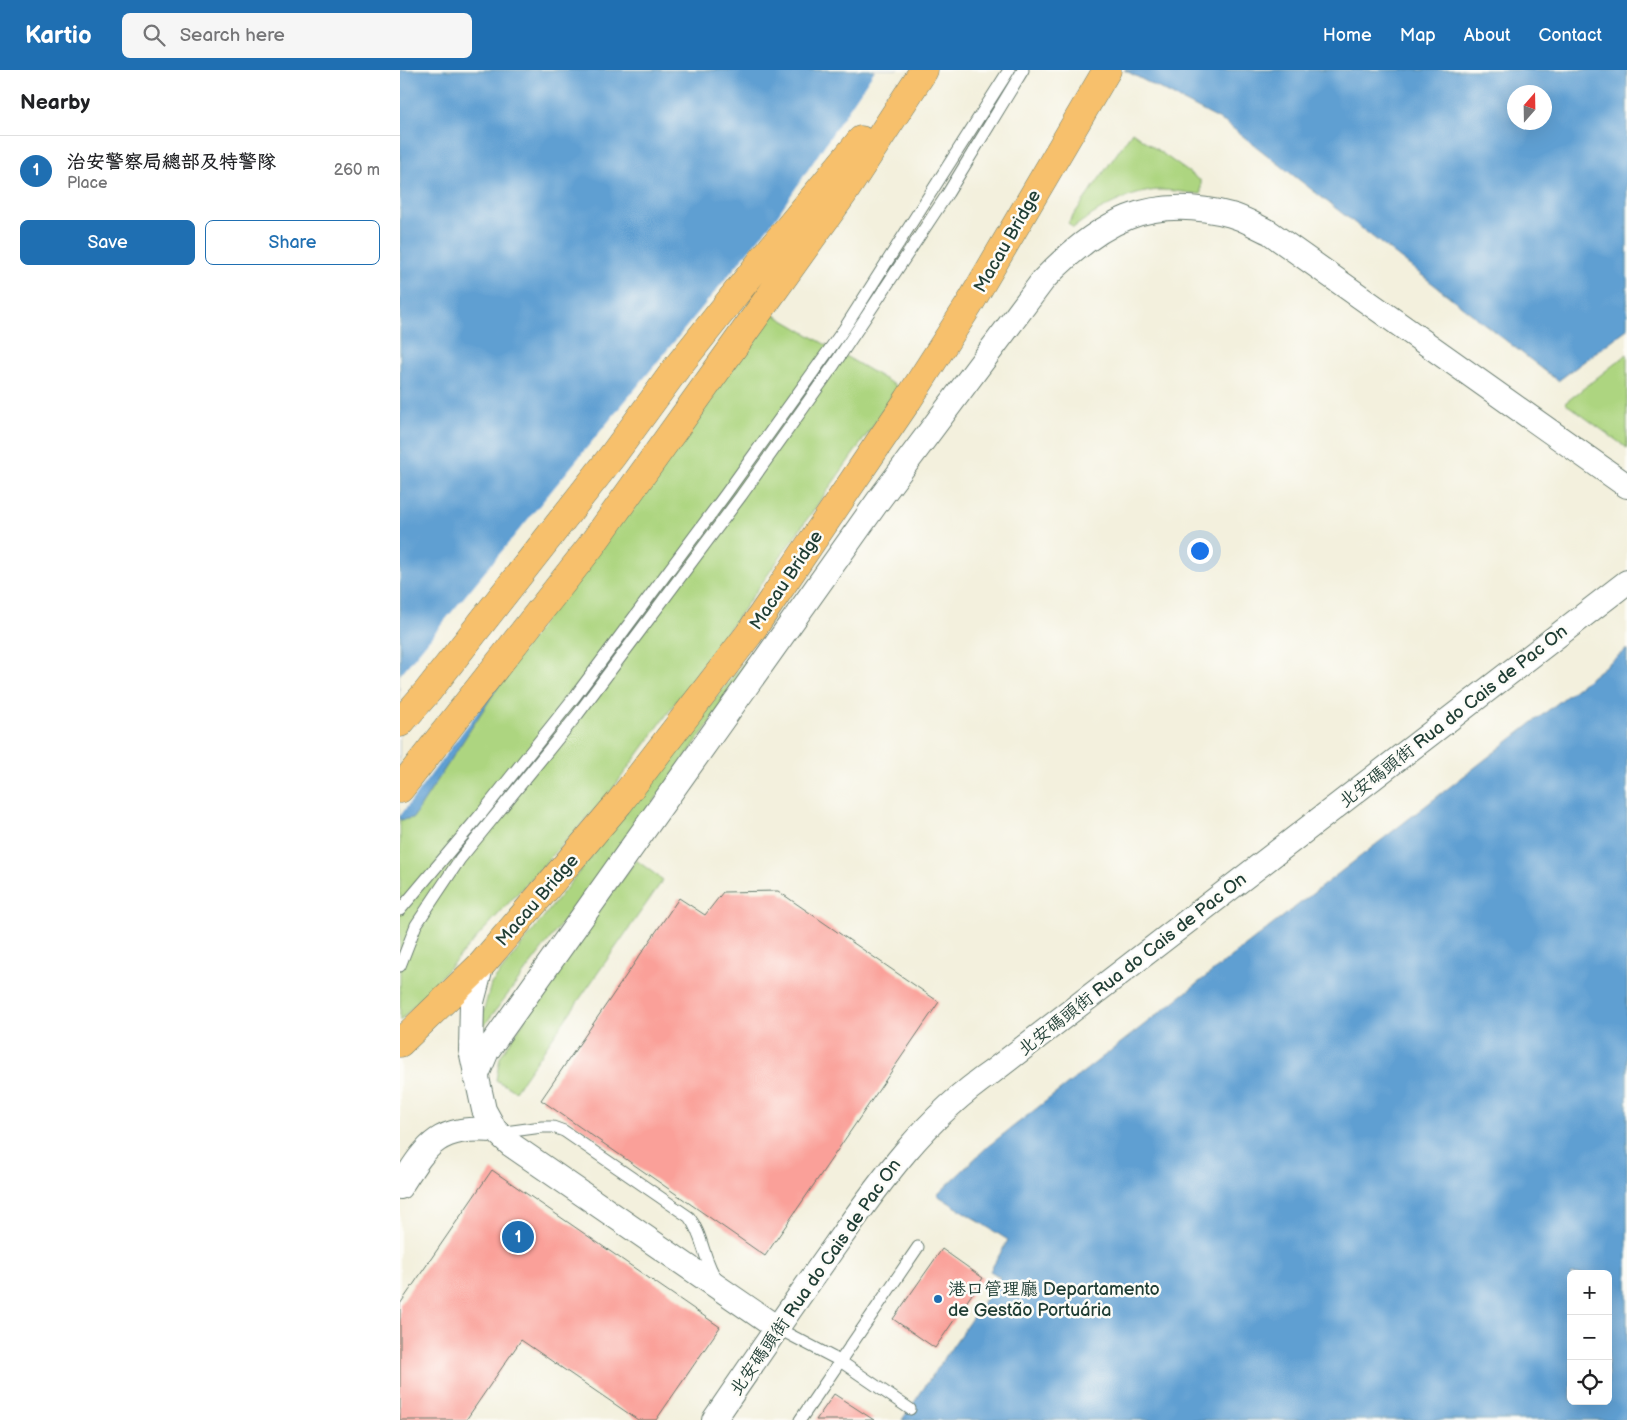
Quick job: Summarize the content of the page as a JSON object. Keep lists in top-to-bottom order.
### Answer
{
  "streets": {
    "main road": ["Macau Bridge"],
    "street": ["北安碼頭街 Rua do Cais de Pac On"]
  },
  "places": ["港口管理廳 Departamento de Gestão Portuária"],
  "north": "top",
  "page": {
    "header": "Kartio",
    "search": "Search here",
    "nav": [
      "Home",
      "Map",
      "About",
      "Contact"
    ],
    "heading": "Nearby",
    "list": [
      {
        "mark": "1",
        "name": "治安警察局總部及特警隊",
        "note": "Place",
        "value": "260 m"
      }
    ],
    "buttons": ["Save", "Share"],
    "pins": "1",
    "map_buttons": ["+", "−"]
  }
}
